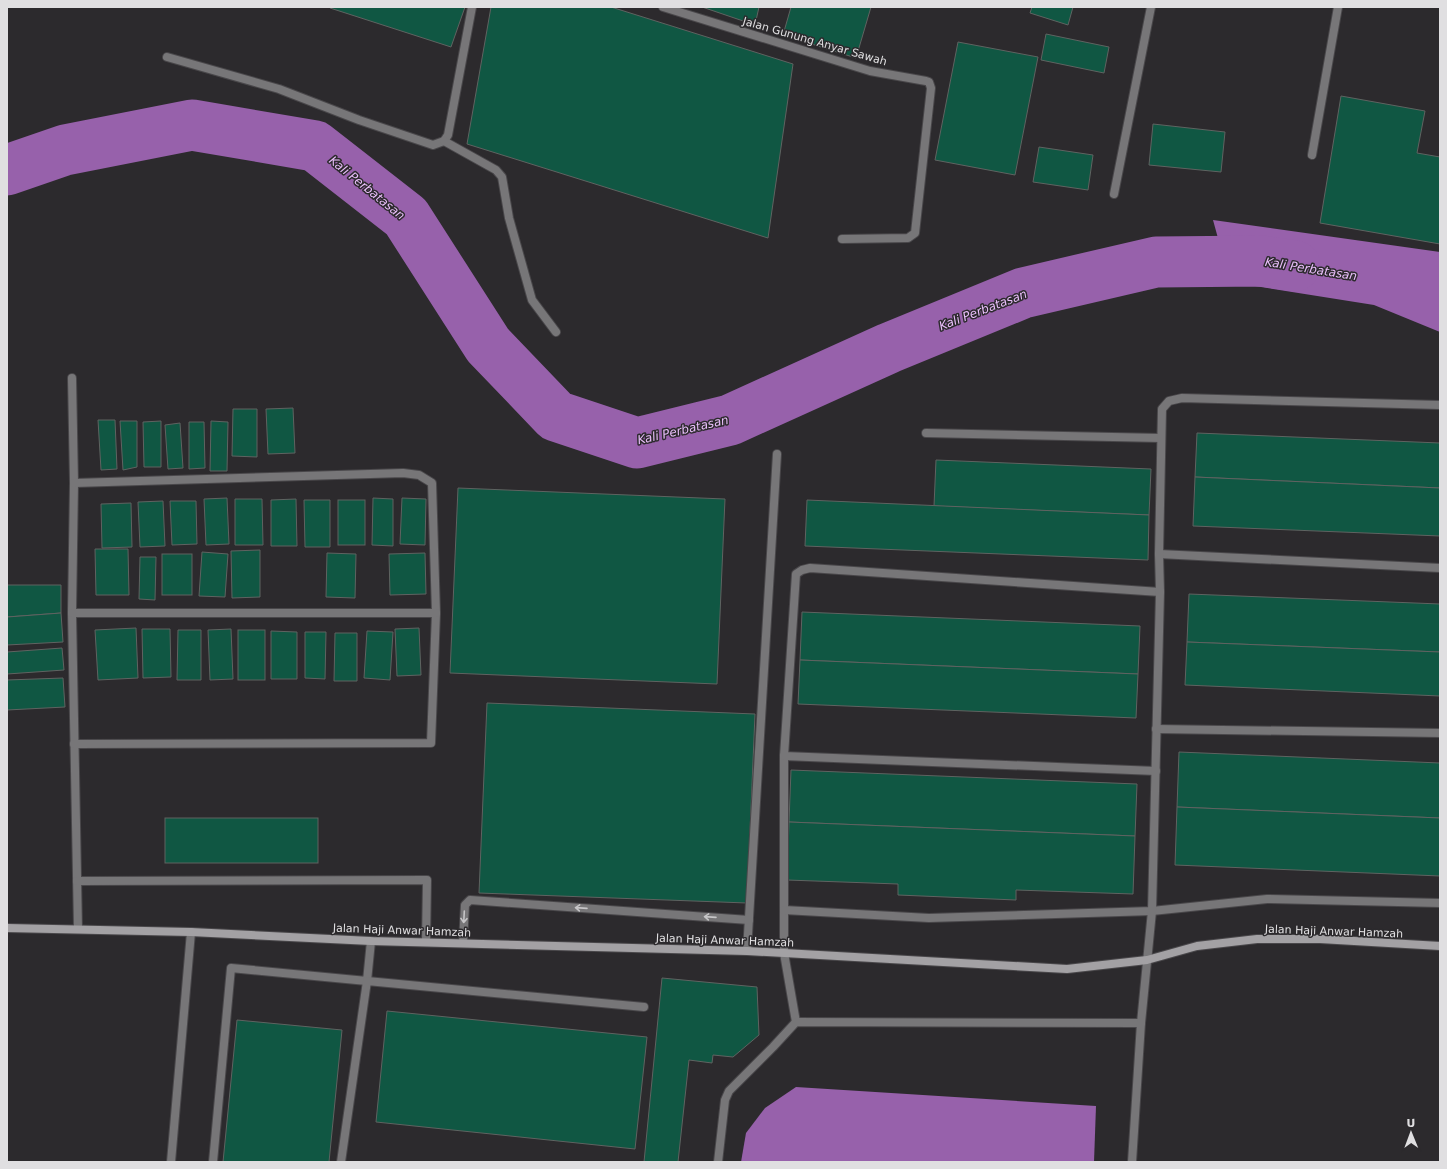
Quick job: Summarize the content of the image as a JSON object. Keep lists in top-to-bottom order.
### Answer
{
  "streets": {
    "street": ["Jalan Gunung Anyar Sawah", "Jalan Haji Anwar Hamzah"]
  },
  "water": ["Kali Perbatasan"],
  "north": "top"
}
